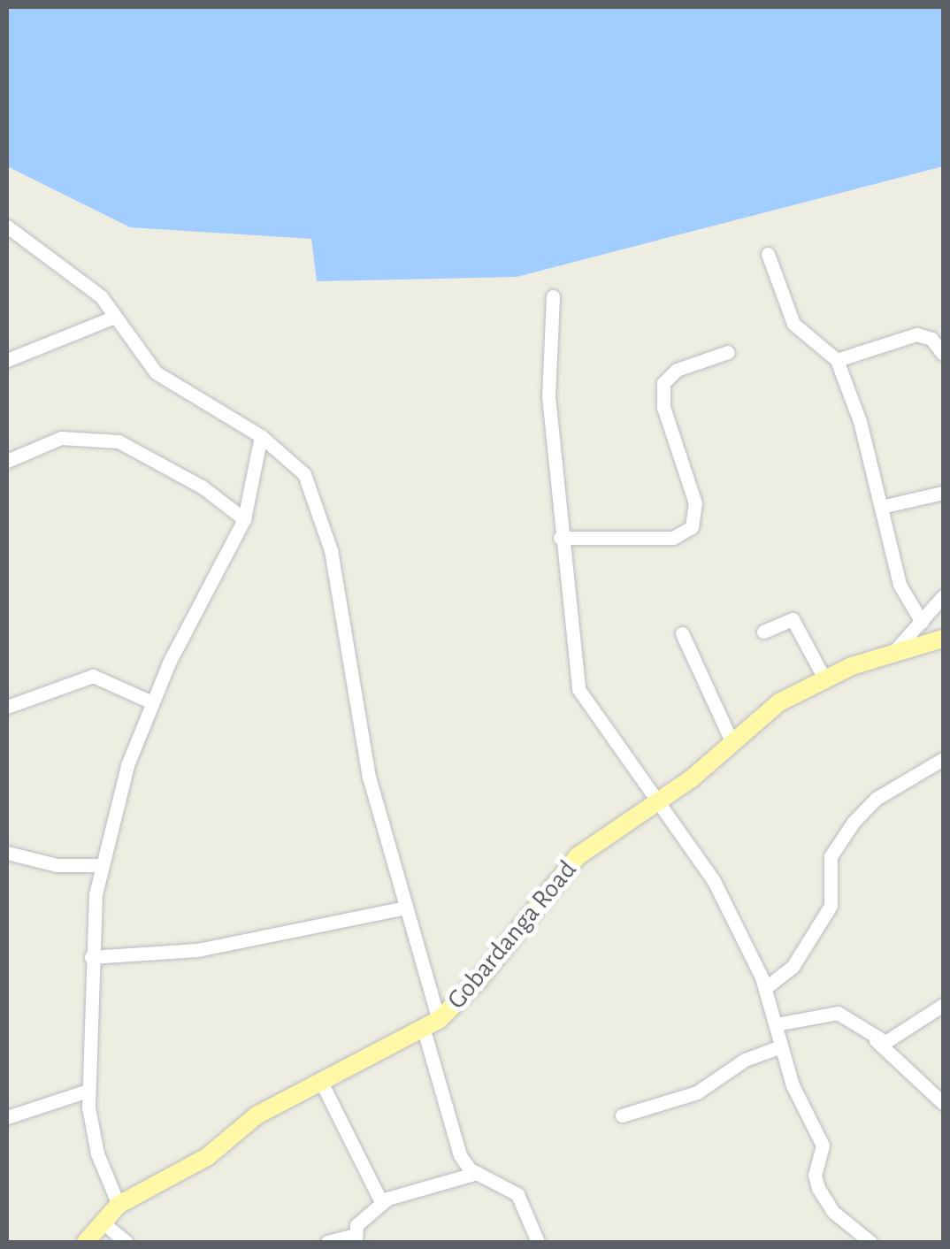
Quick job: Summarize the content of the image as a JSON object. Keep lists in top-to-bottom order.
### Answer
{
  "streets": {
    "main road": ["Gobardanga Road"]
  }
}
